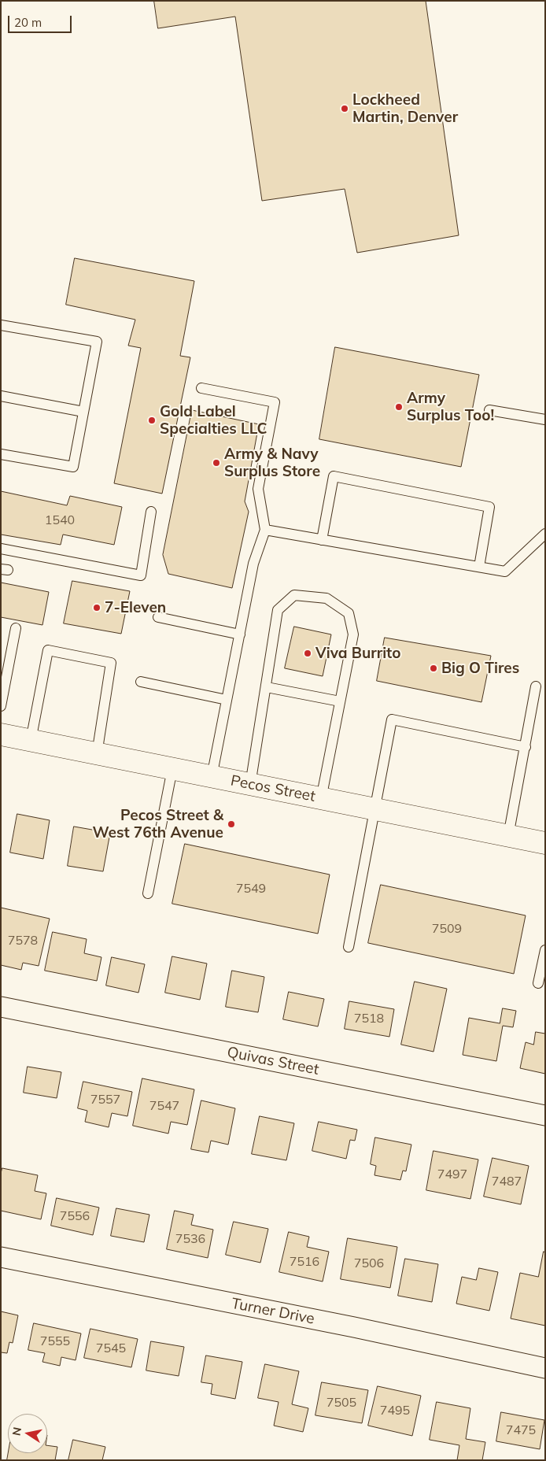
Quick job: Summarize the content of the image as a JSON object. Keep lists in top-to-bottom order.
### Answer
{
  "streets": {
    "main road": ["Pecos Street"],
    "street": ["Quivas Street", "Turner Drive"]
  },
  "places": [
    "Lockheed Martin, Denver",
    "Army Surplus Too!",
    "Gold Label Specialties LLC",
    "Army & Navy Surplus Store",
    "7-Eleven",
    "Viva Burrito",
    "Big O Tires",
    "Pecos Street & West 76th Avenue"
  ],
  "house_numbers": [
    "1540",
    "7549",
    "7509",
    "7578",
    "7518",
    "7557",
    "7547",
    "7497",
    "7487",
    "7556",
    "7536",
    "7516",
    "7506",
    "7555",
    "7545",
    "7505",
    "7495",
    "7475"
  ],
  "scale_bar": "20 m",
  "north": "left"
}
